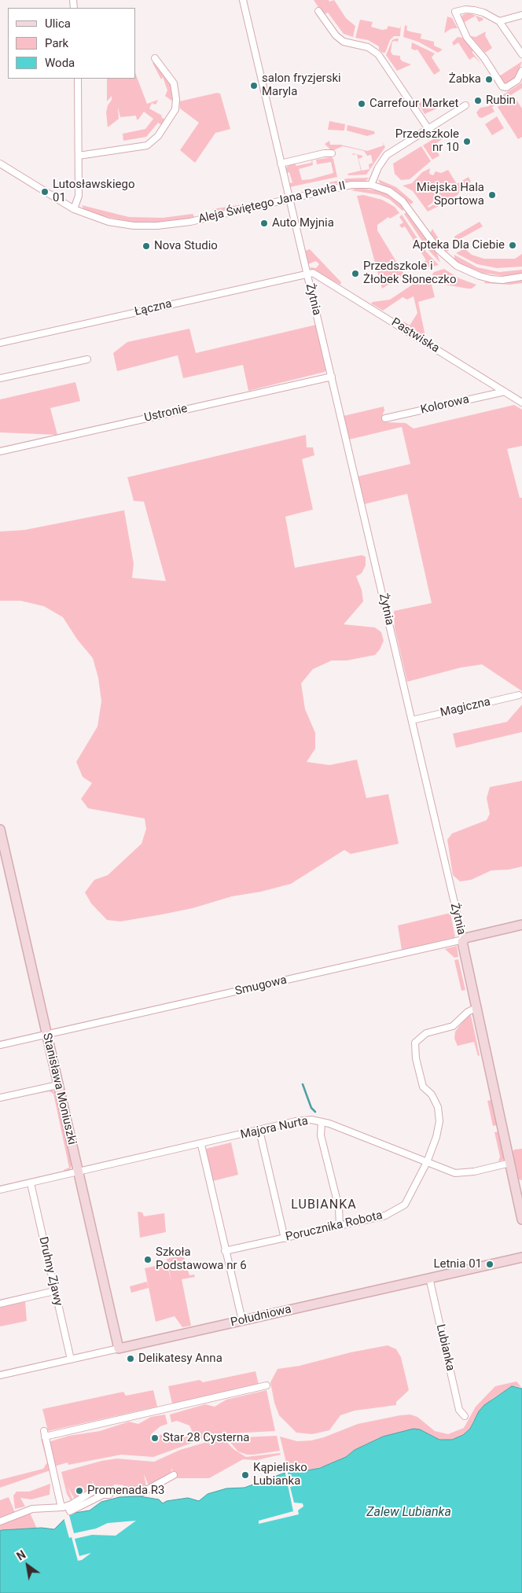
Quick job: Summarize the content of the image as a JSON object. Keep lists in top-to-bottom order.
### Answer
{
  "streets": {
    "street": [
      "Aleja Świętego Jana Pawła II",
      "Żytnia",
      "Łączna",
      "Pastwiska",
      "Kolorowa",
      "Ustronie",
      "Magiczna",
      "Smugowa",
      "Stanisława Moniuszki",
      "Majora Nurta",
      "Porucznika Robota",
      "Druhny Zjawy",
      "Południowa",
      "Lubianka"
    ]
  },
  "crossings": [
    ["Aleja Świętego Jana Pawła II", "Żytnia"],
    ["Żytnia", "Łączna"],
    ["Żytnia", "Pastwiska"],
    ["Żytnia", "Ustronie"],
    ["Żytnia", "Magiczna"],
    ["Żytnia", "Smugowa"],
    ["Żytnia", "Majora Nurta"],
    ["Żytnia", "Porucznika Robota"],
    ["Łączna", "Pastwiska"],
    ["Pastwiska", "Kolorowa"],
    ["Smugowa", "Stanisława Moniuszki"],
    ["Stanisława Moniuszki", "Majora Nurta"],
    ["Stanisława Moniuszki", "Południowa"],
    ["Majora Nurta", "Porucznika Robota"],
    ["Majora Nurta", "Druhny Zjawy"],
    ["Druhny Zjawy", "Południowa"],
    ["Południowa", "Lubianka"]
  ],
  "districts": ["LUBIANKA"],
  "water": ["Zalew Lubianka"],
  "places": [
    "Żabka",
    "salon fryzjerski Maryla",
    "Rubin",
    "Carrefour Market",
    "Przedszkole nr 10",
    "Lutosławskiego 01",
    "Miejska Hala Sportowa",
    "Auto Myjnia",
    "Apteka Dla Ciebie",
    "Nova Studio",
    "Przedszkole i Żłobek Słoneczko",
    "Szkoła Podstawowa nr 6",
    "Letnia 01",
    "Delikatesy Anna",
    "Star 28 Cysterna",
    "Kąpielisko Lubianka",
    "Promenada R3"
  ],
  "legend": ["Ulica", "Park", "Woda"],
  "north": "top left"
}
